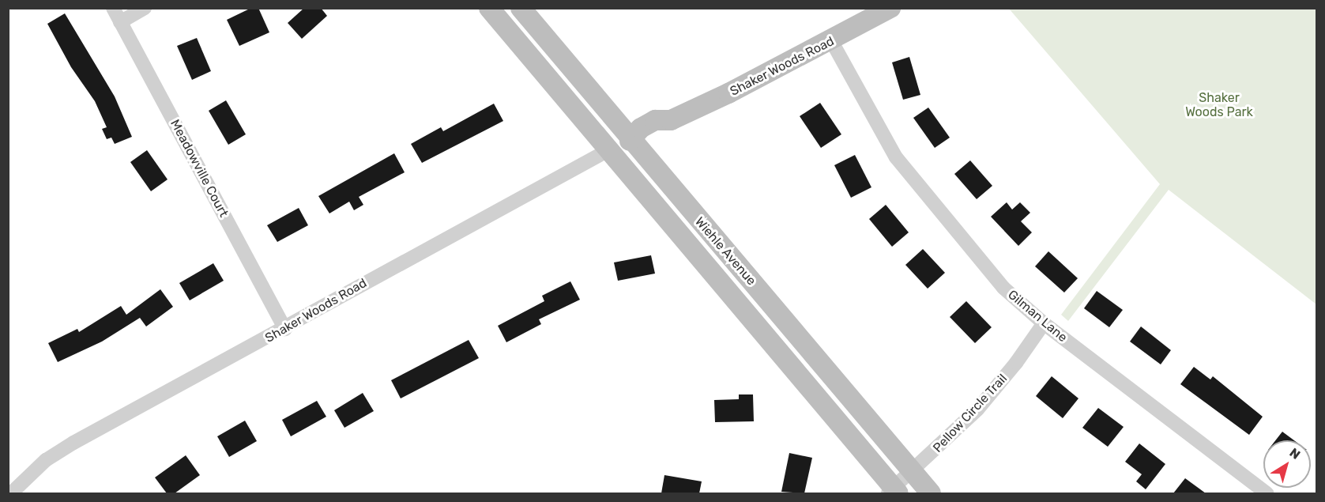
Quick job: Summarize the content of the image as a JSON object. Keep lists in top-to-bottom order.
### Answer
{
  "streets": {
    "main road": ["Shaker Woods Road", "Wiehle Avenue"],
    "street": ["Meadowville Court", "Gilman Lane", "Pellow Circle Trail"]
  },
  "crossings": [
    ["Shaker Woods Road", "Meadowville Court"],
    ["Shaker Woods Road", "Wiehle Avenue"],
    ["Shaker Woods Road", "Gilman Lane"],
    ["Wiehle Avenue", "Pellow Circle Trail"],
    ["Gilman Lane", "Pellow Circle Trail"]
  ],
  "parks": ["Shaker Woods Park"],
  "north": "top right"
}
